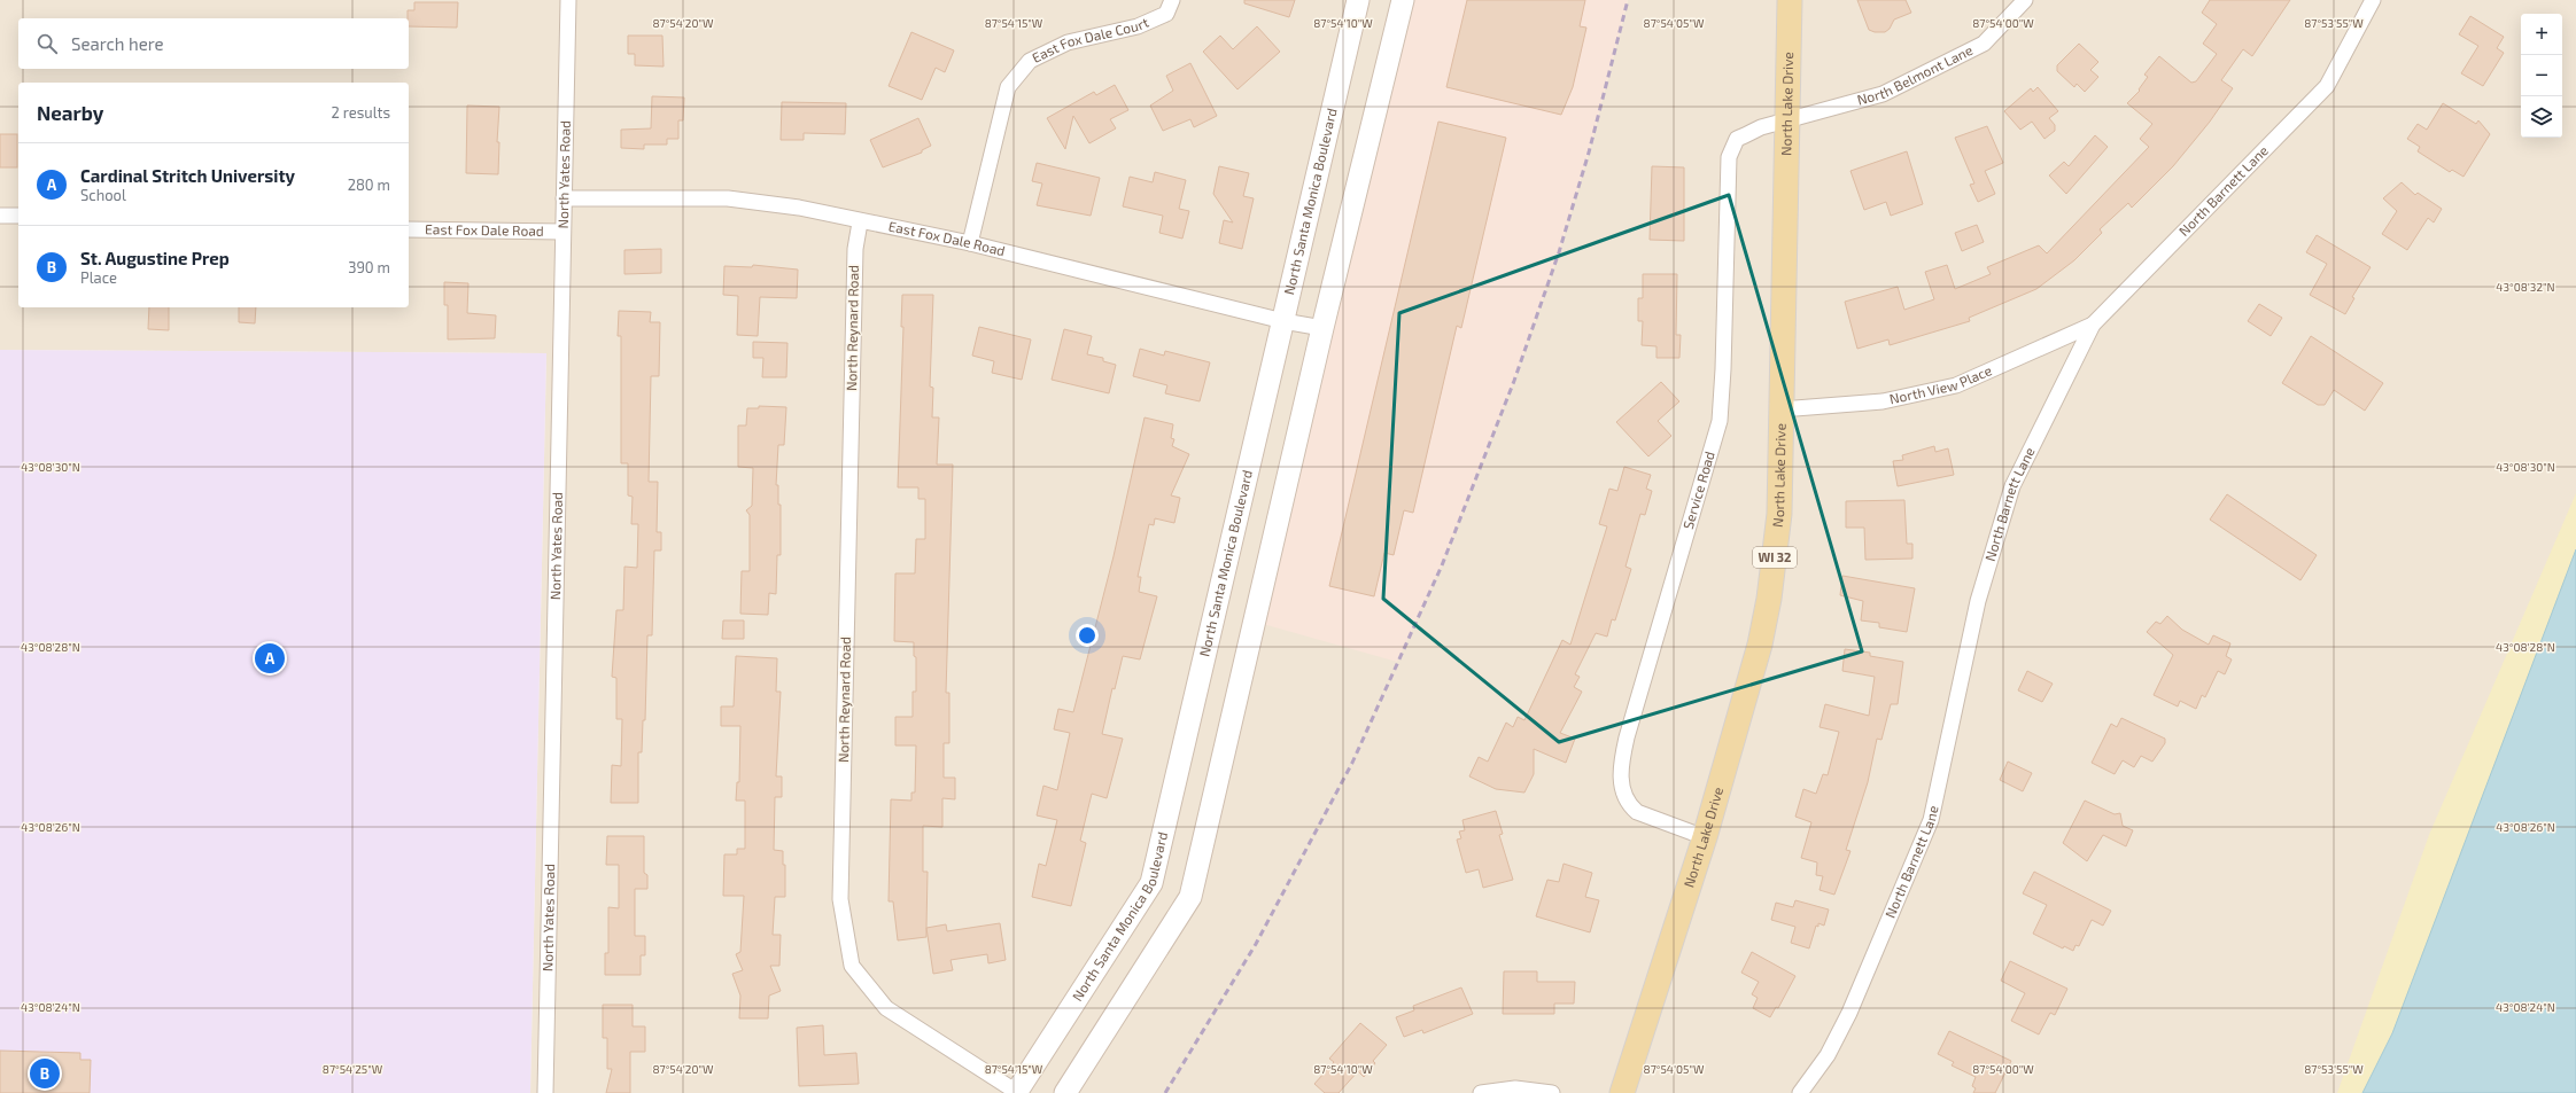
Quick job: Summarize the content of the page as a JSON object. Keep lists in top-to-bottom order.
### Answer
{
  "streets": {
    "main road": ["North Lake Drive", "WI 32"],
    "street": [
      "East Fox Dale Court",
      "North Belmont Lane",
      "North Yates Road",
      "North Barnett Lane",
      "North Santa Monica Boulevard",
      "East Fox Dale Road",
      "North Reynard Road",
      "North View Place",
      "Service Road"
    ]
  },
  "crossings": [
    ["East Fox Dale Court", "East Fox Dale Road"],
    ["North Belmont Lane", "North Lake Drive"],
    ["North Belmont Lane", "Service Road"],
    ["North Lake Drive", "North View Place"],
    ["North Lake Drive", "Service Road"],
    ["North Yates Road", "East Fox Dale Road"],
    ["North Barnett Lane", "North View Place"],
    ["North Santa Monica Boulevard", "East Fox Dale Road"],
    ["North Santa Monica Boulevard", "North Reynard Road"],
    ["East Fox Dale Road", "North Reynard Road"]
  ],
  "page": {
    "map_buttons": ["+", "−"],
    "search": "Search here",
    "heading": ["Nearby", "2 results"],
    "list": [
      {
        "mark": "A",
        "name": "Cardinal Stritch University",
        "note": "School",
        "value": "280 m"
      },
      {
        "mark": "B",
        "name": "St. Augustine Prep",
        "note": "Place",
        "value": "390 m"
      }
    ],
    "pins": ["A", "B"]
  },
  "coordinates": [
    "87°54'20\"W",
    "87°54'15\"W",
    "87°54'10\"W",
    "87°54'05\"W",
    "87°54'00\"W",
    "87°53'55\"W",
    "43°08'32\"N",
    "43°08'30\"N",
    "43°08'28\"N",
    "43°08'26\"N",
    "43°08'24\"N",
    "87°54'25\"W"
  ]
}
